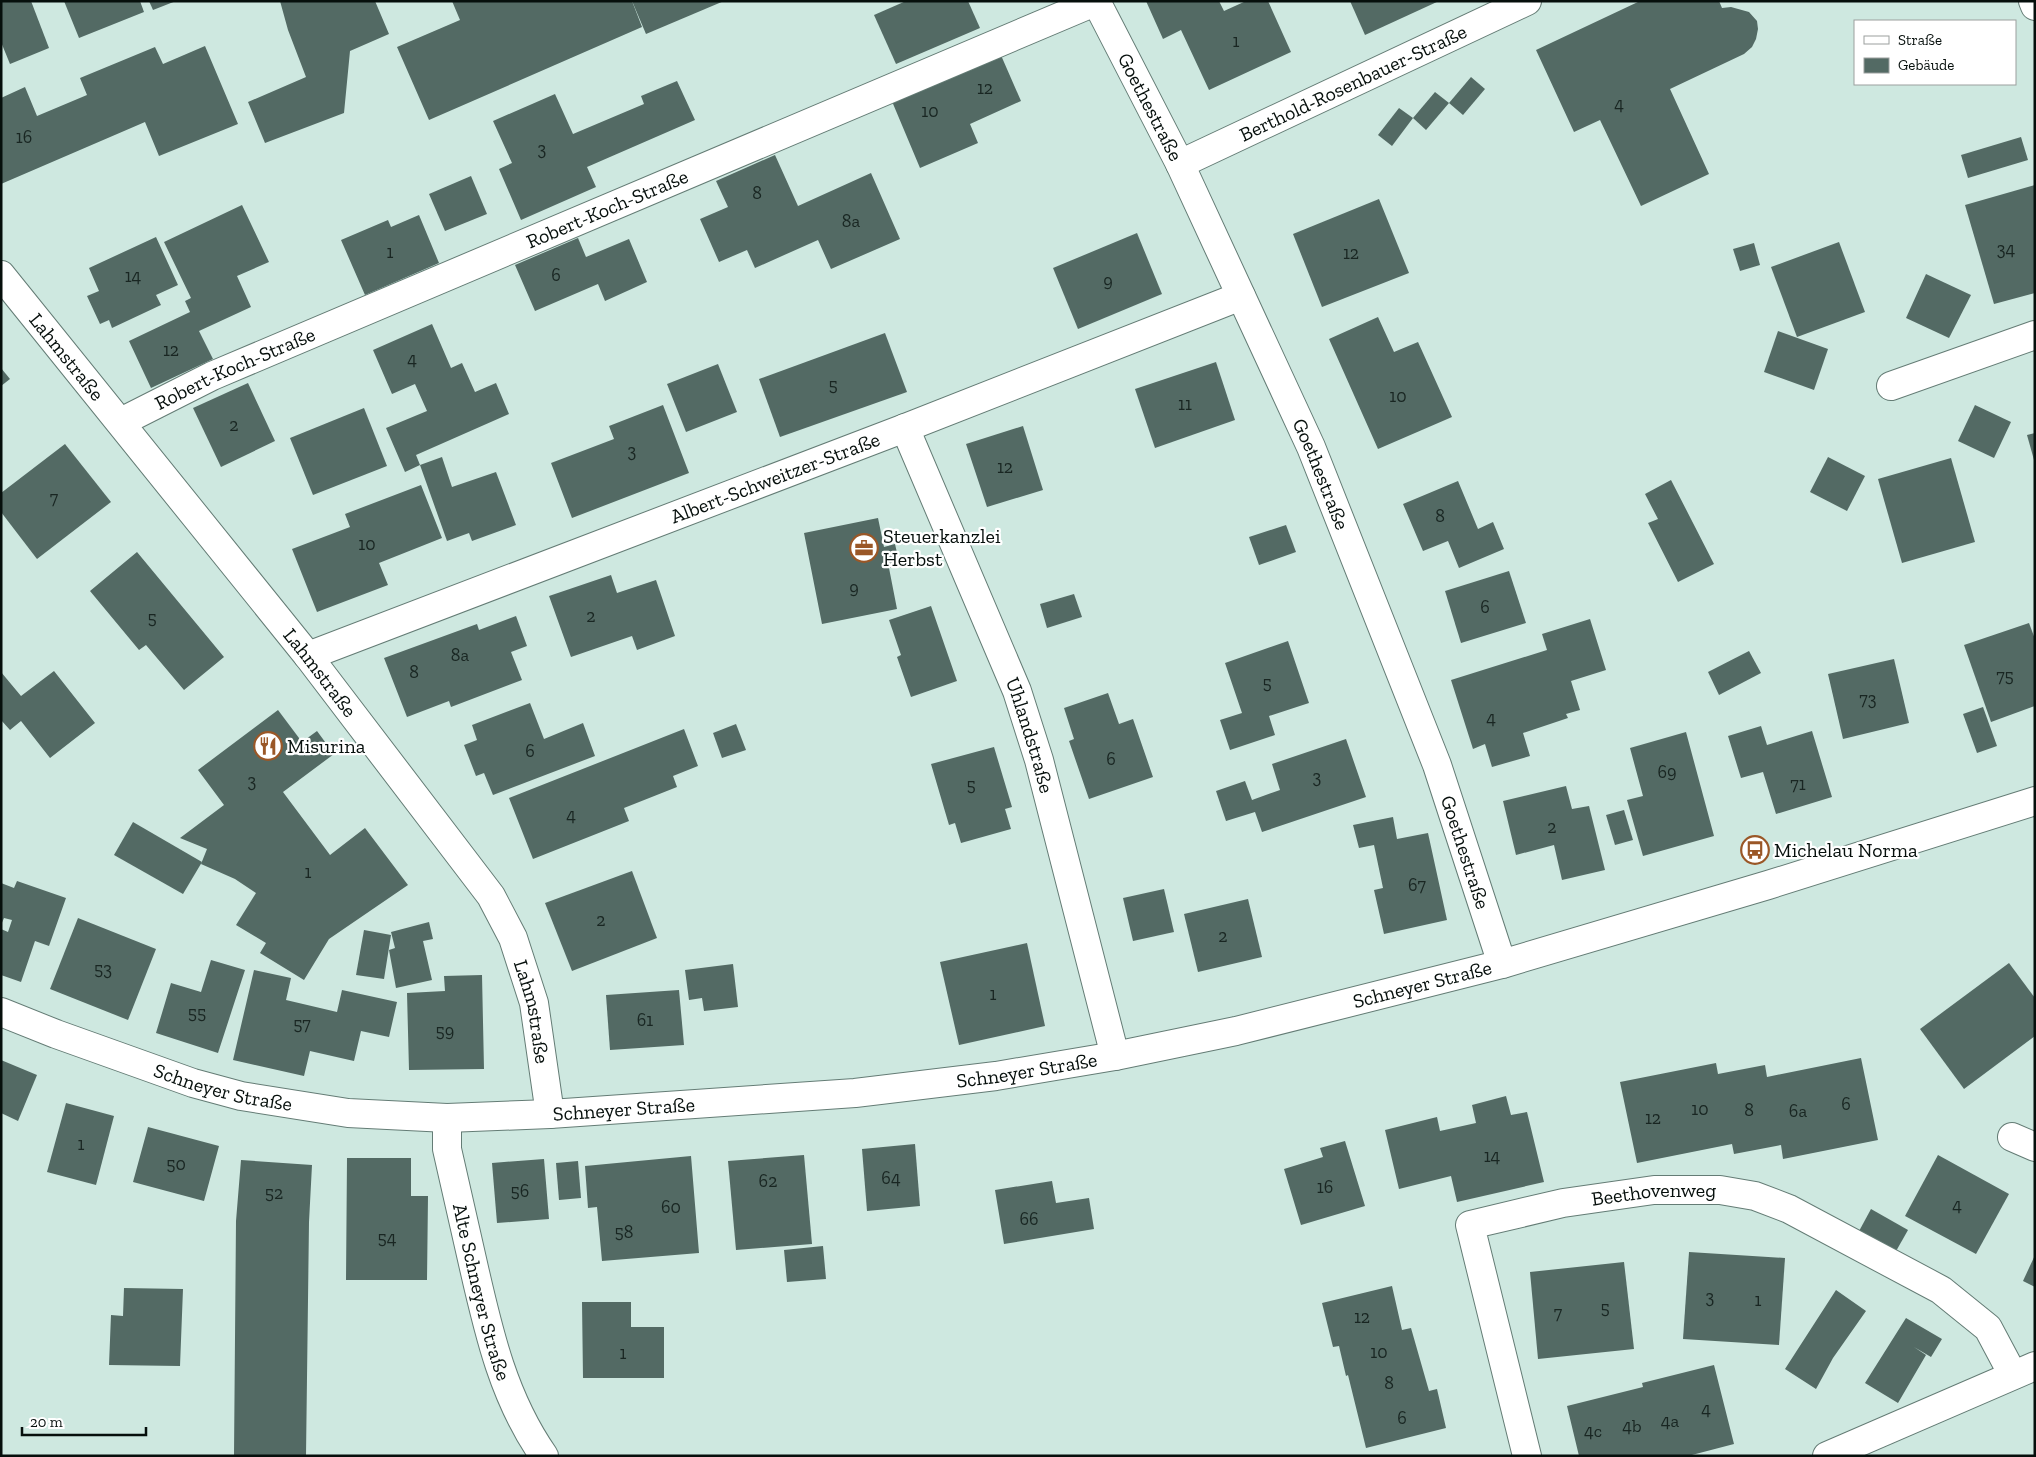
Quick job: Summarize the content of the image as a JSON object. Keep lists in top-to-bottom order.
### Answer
{
  "streets": {
    "street": [
      "Berthold-Rosenbauer-Straße",
      "Goethestraße",
      "Robert-Koch-Straße",
      "Lahmstraße",
      "Albert-Schweitzer-Straße",
      "Uhlandstraße",
      "Schneyer Straße",
      "Beethovenweg",
      "Alte Schneyer Straße"
    ]
  },
  "crossings": [
    ["Berthold-Rosenbauer-Straße", "Goethestraße"],
    ["Goethestraße", "Robert-Koch-Straße"],
    ["Goethestraße", "Albert-Schweitzer-Straße"],
    ["Goethestraße", "Schneyer Straße"],
    ["Robert-Koch-Straße", "Lahmstraße"],
    ["Lahmstraße", "Albert-Schweitzer-Straße"],
    ["Lahmstraße", "Schneyer Straße"],
    ["Albert-Schweitzer-Straße", "Uhlandstraße"],
    ["Uhlandstraße", "Schneyer Straße"],
    ["Schneyer Straße", "Alte Schneyer Straße"]
  ],
  "places": {
    "office": ["Steuerkanzlei Herbst"],
    "restaurant": ["Misurina"],
    "bus stop": ["Michelau Norma"]
  },
  "house_numbers": [
    "1",
    "12",
    "4",
    "10",
    "16",
    "3",
    "8",
    "8a",
    "34",
    "1",
    "12",
    "6",
    "14",
    "9",
    "12",
    "4",
    "5",
    "10",
    "11",
    "2",
    "3",
    "12",
    "7",
    "8",
    "10",
    "9",
    "6",
    "2",
    "5",
    "8a",
    "8",
    "75",
    "5",
    "73",
    "4",
    "6",
    "6",
    "69",
    "3",
    "3",
    "71",
    "5",
    "4",
    "2",
    "1",
    "67",
    "2",
    "2",
    "53",
    "1",
    "55",
    "61",
    "57",
    "59",
    "6",
    "10",
    "8",
    "6a",
    "12",
    "1",
    "14",
    "50",
    "64",
    "62",
    "16",
    "56",
    "52",
    "4",
    "60",
    "66",
    "58",
    "54",
    "3",
    "1",
    "5",
    "7",
    "12",
    "10",
    "1",
    "8",
    "4",
    "6",
    "4a",
    "4b",
    "4c"
  ],
  "legend": ["Straße", "Gebäude"],
  "scale_bar": "20 m"
}
